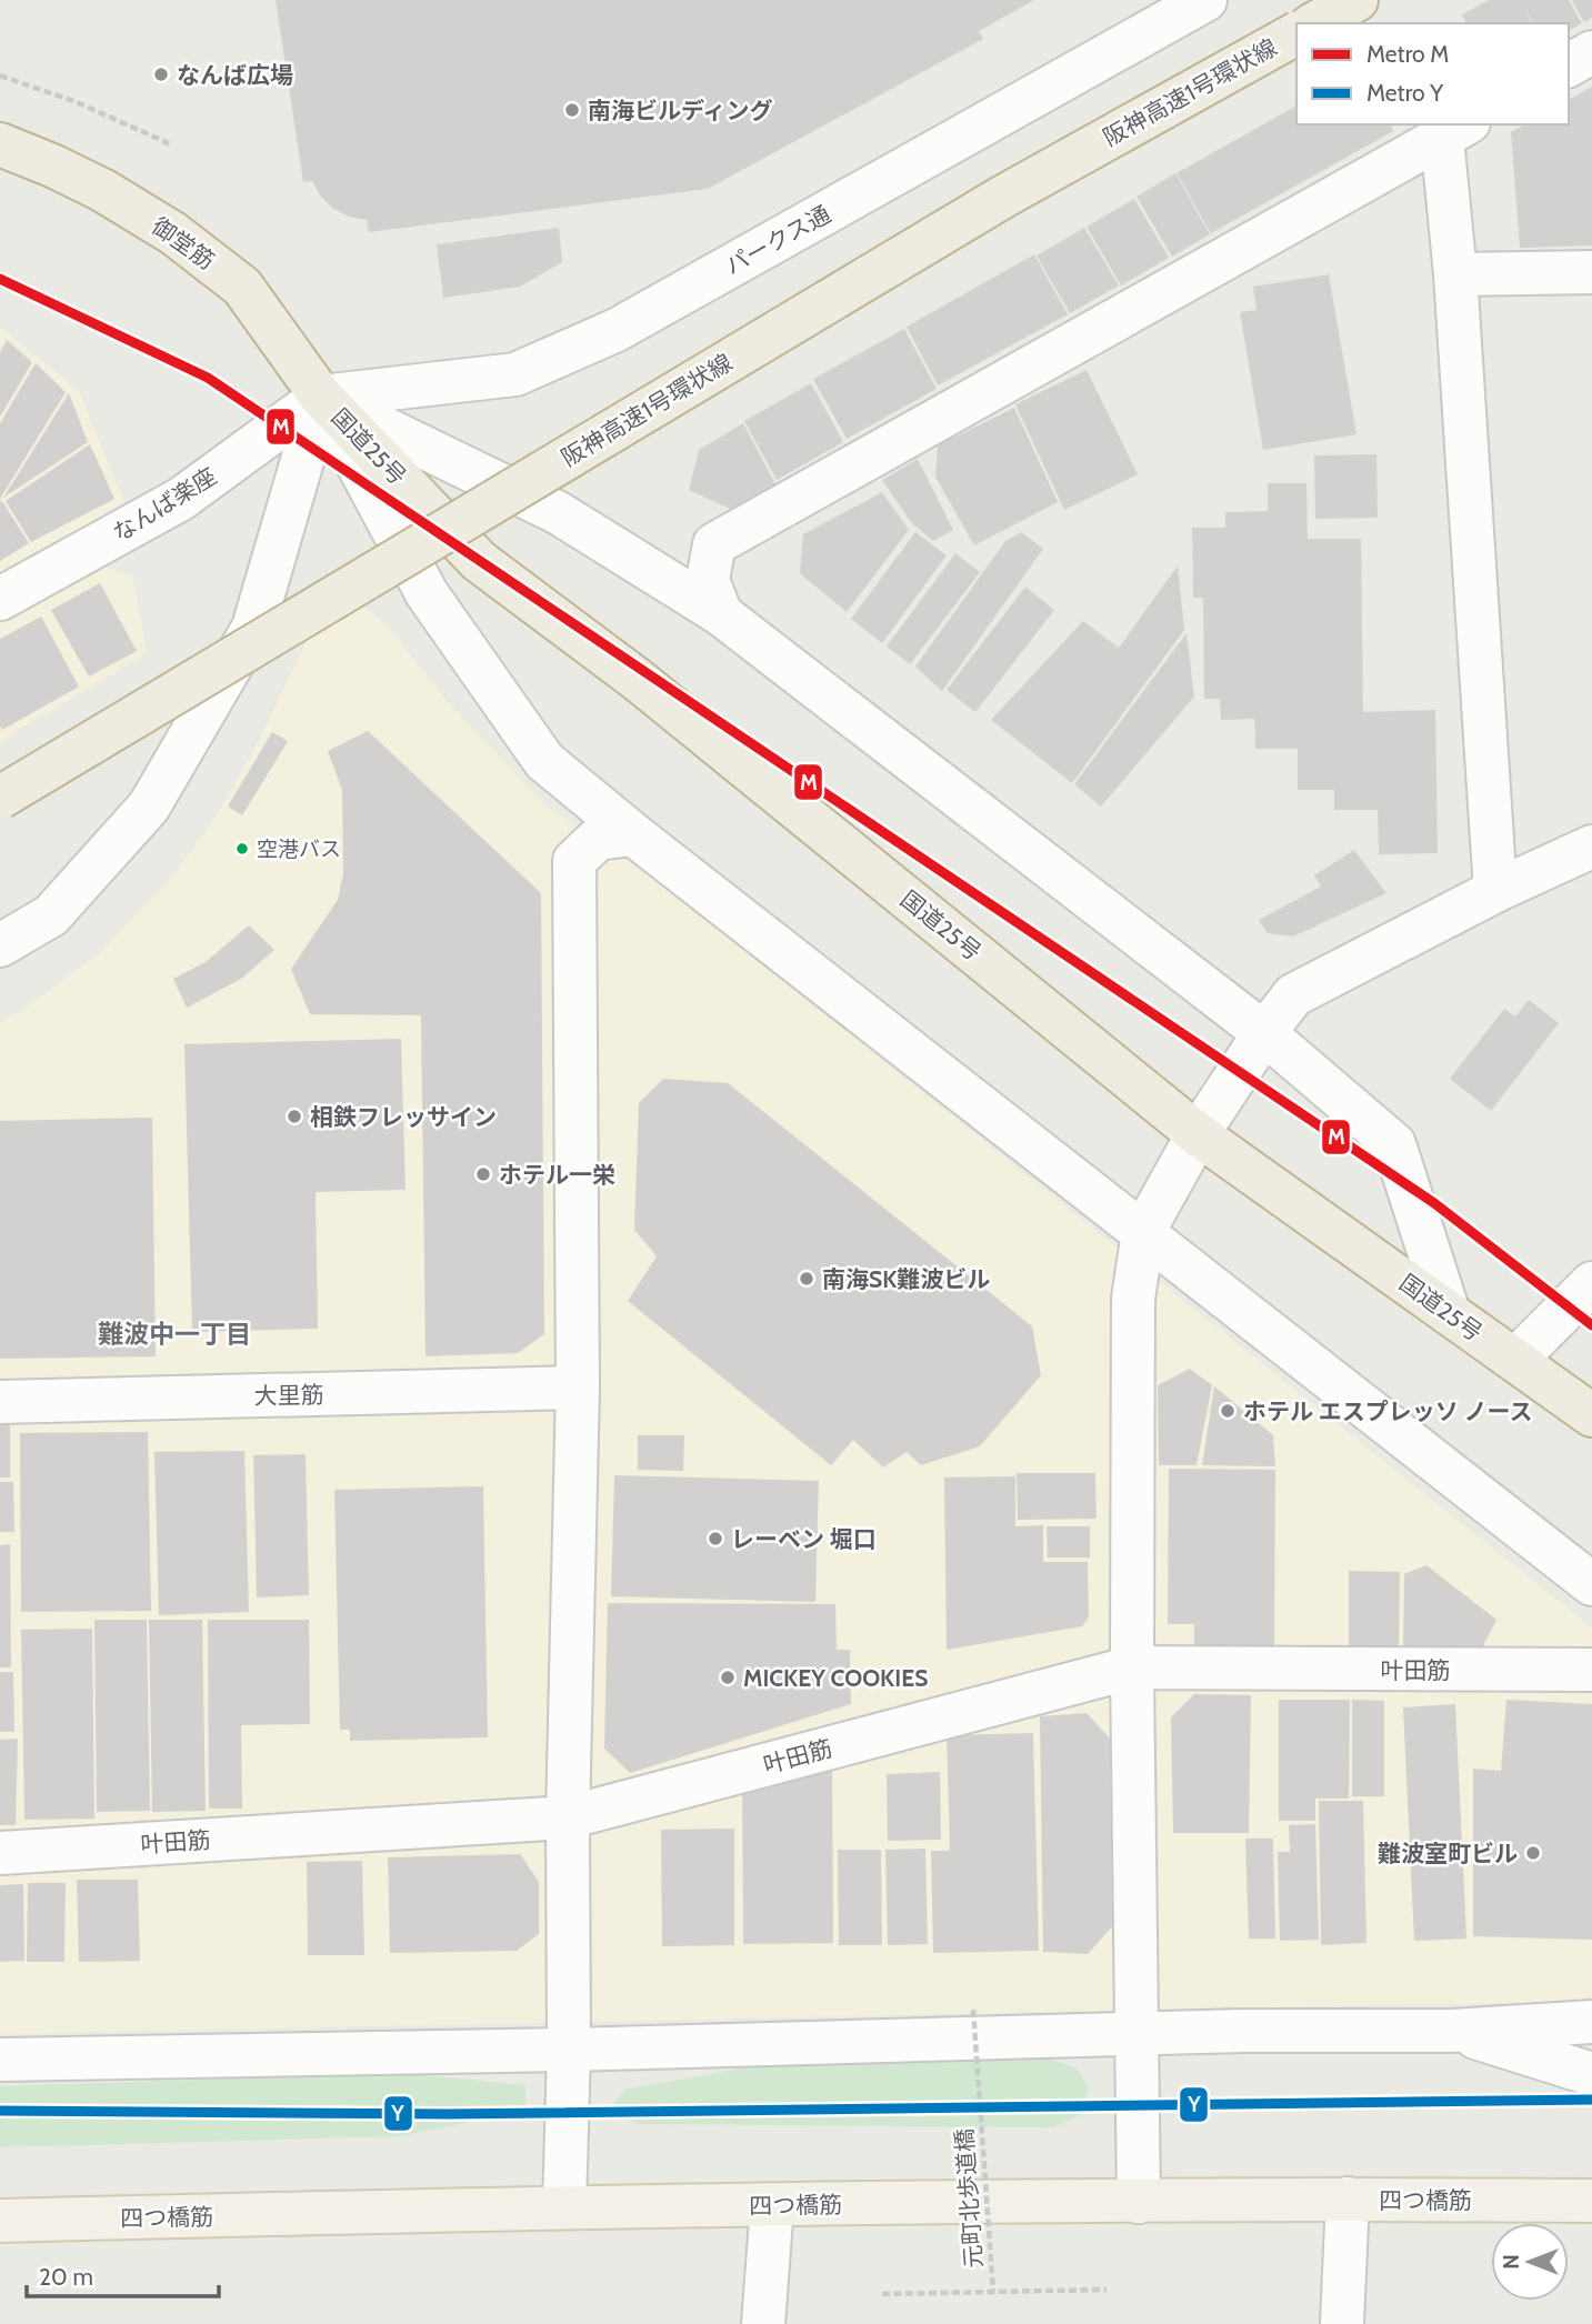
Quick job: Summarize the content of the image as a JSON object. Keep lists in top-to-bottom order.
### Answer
{
  "streets": {
    "highway": ["阪神高速1号環状線", "御堂筋", "国道25号"],
    "main road": ["四つ橋筋"],
    "street": [
      "パークス通",
      "なんば楽座",
      "大里筋",
      "叶田筋"
    ],
    "path": ["元町北歩道橋"]
  },
  "crossings": [
    ["パークス通", "御堂筋"],
    ["パークス通", "国道25号"],
    ["パークス通", "なんば楽座"],
    ["御堂筋", "国道25号"],
    ["御堂筋", "なんば楽座"],
    ["国道25号", "なんば楽座"]
  ],
  "districts": ["難波中一丁目"],
  "places": [
    "なんば広場",
    "南海ビルディング",
    "空港バス",
    "相鉄フレッサイン",
    "ホテル一栄",
    "南海SK難波ビル",
    "ホテル エスプレッソ ノース",
    "レーベン 堀口",
    "MICKEY COOKIES",
    "難波室町ビル"
  ],
  "lines": ["metro line M", "metro line Y"],
  "legend": ["Metro M", "Metro Y"],
  "scale_bar": "20 m",
  "north": "left"
}
